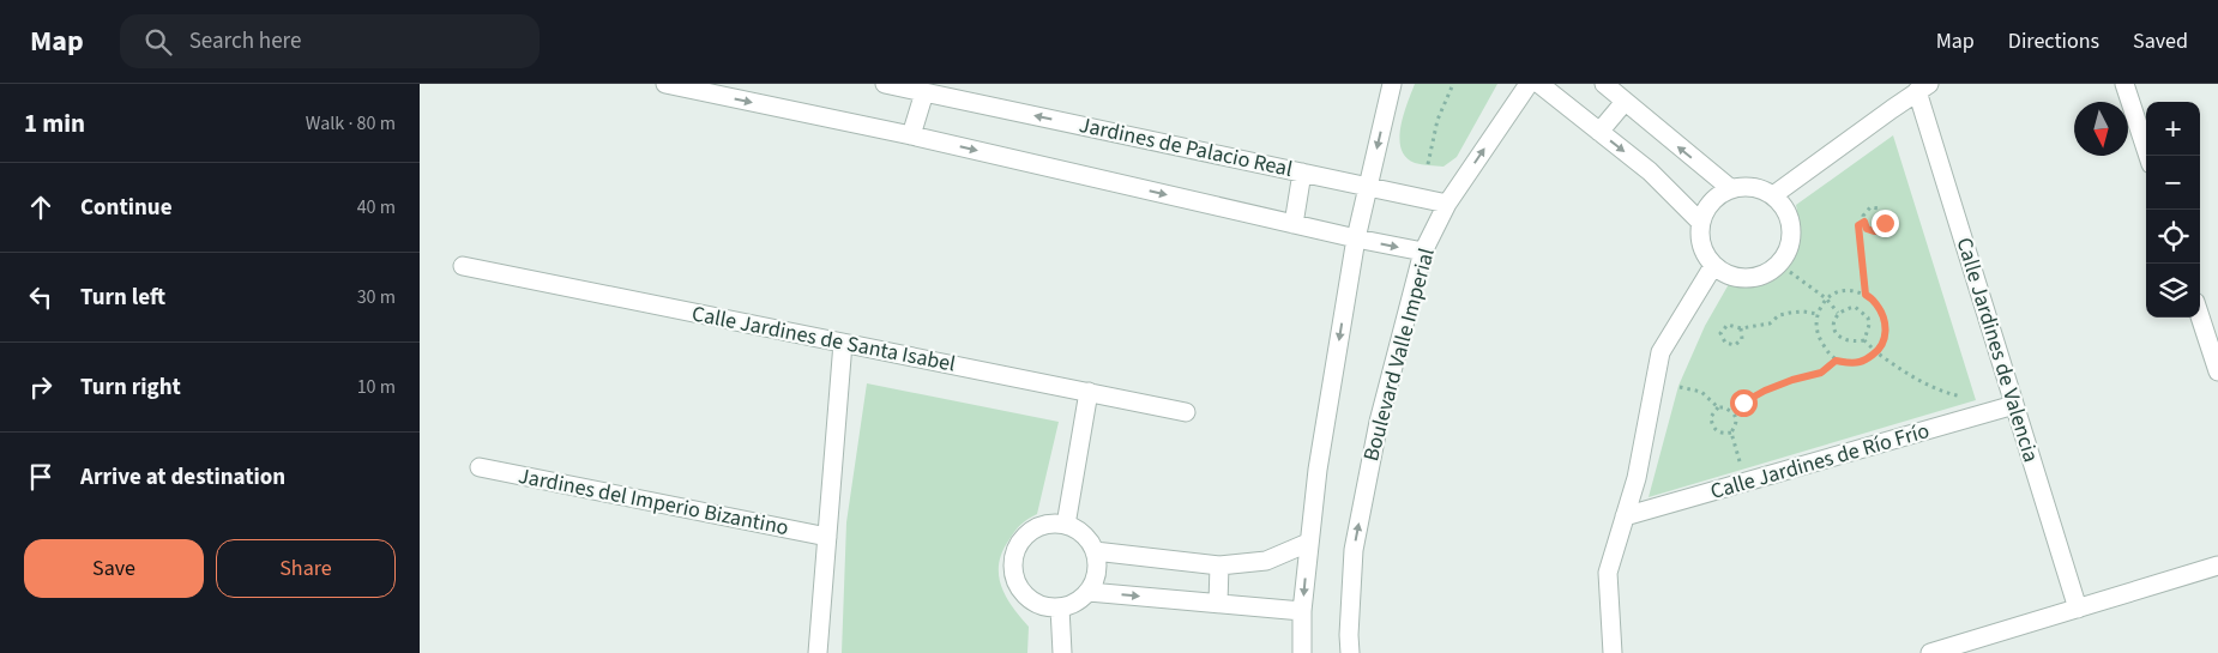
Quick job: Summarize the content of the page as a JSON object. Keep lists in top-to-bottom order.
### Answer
{
  "streets": {
    "street": [
      "Jardines de Palacio Real",
      "Calle Jardines de Santa Isabel",
      "Calle Jardines de Valencia",
      "Boulevard Valle Imperial",
      "Calle Jardines de Río Frío",
      "Jardines del Imperio Bizantino"
    ]
  },
  "crossings": [
    ["Jardines de Palacio Real", "Boulevard Valle Imperial"],
    ["Calle Jardines de Valencia", "Calle Jardines de Río Frío"]
  ],
  "north": "bottom",
  "page": {
    "header": "Map",
    "search": "Search here",
    "nav": ["Map", "Directions", "Saved"],
    "heading": ["1 min", "Walk · 80 m"],
    "map_buttons": ["+", "−"],
    "list": [
      ["Continue", "40 m"],
      ["Turn left", "30 m"],
      ["Turn right", "10 m"],
      "Arrive at destination"
    ],
    "buttons": ["Save", "Share"]
  }
}
